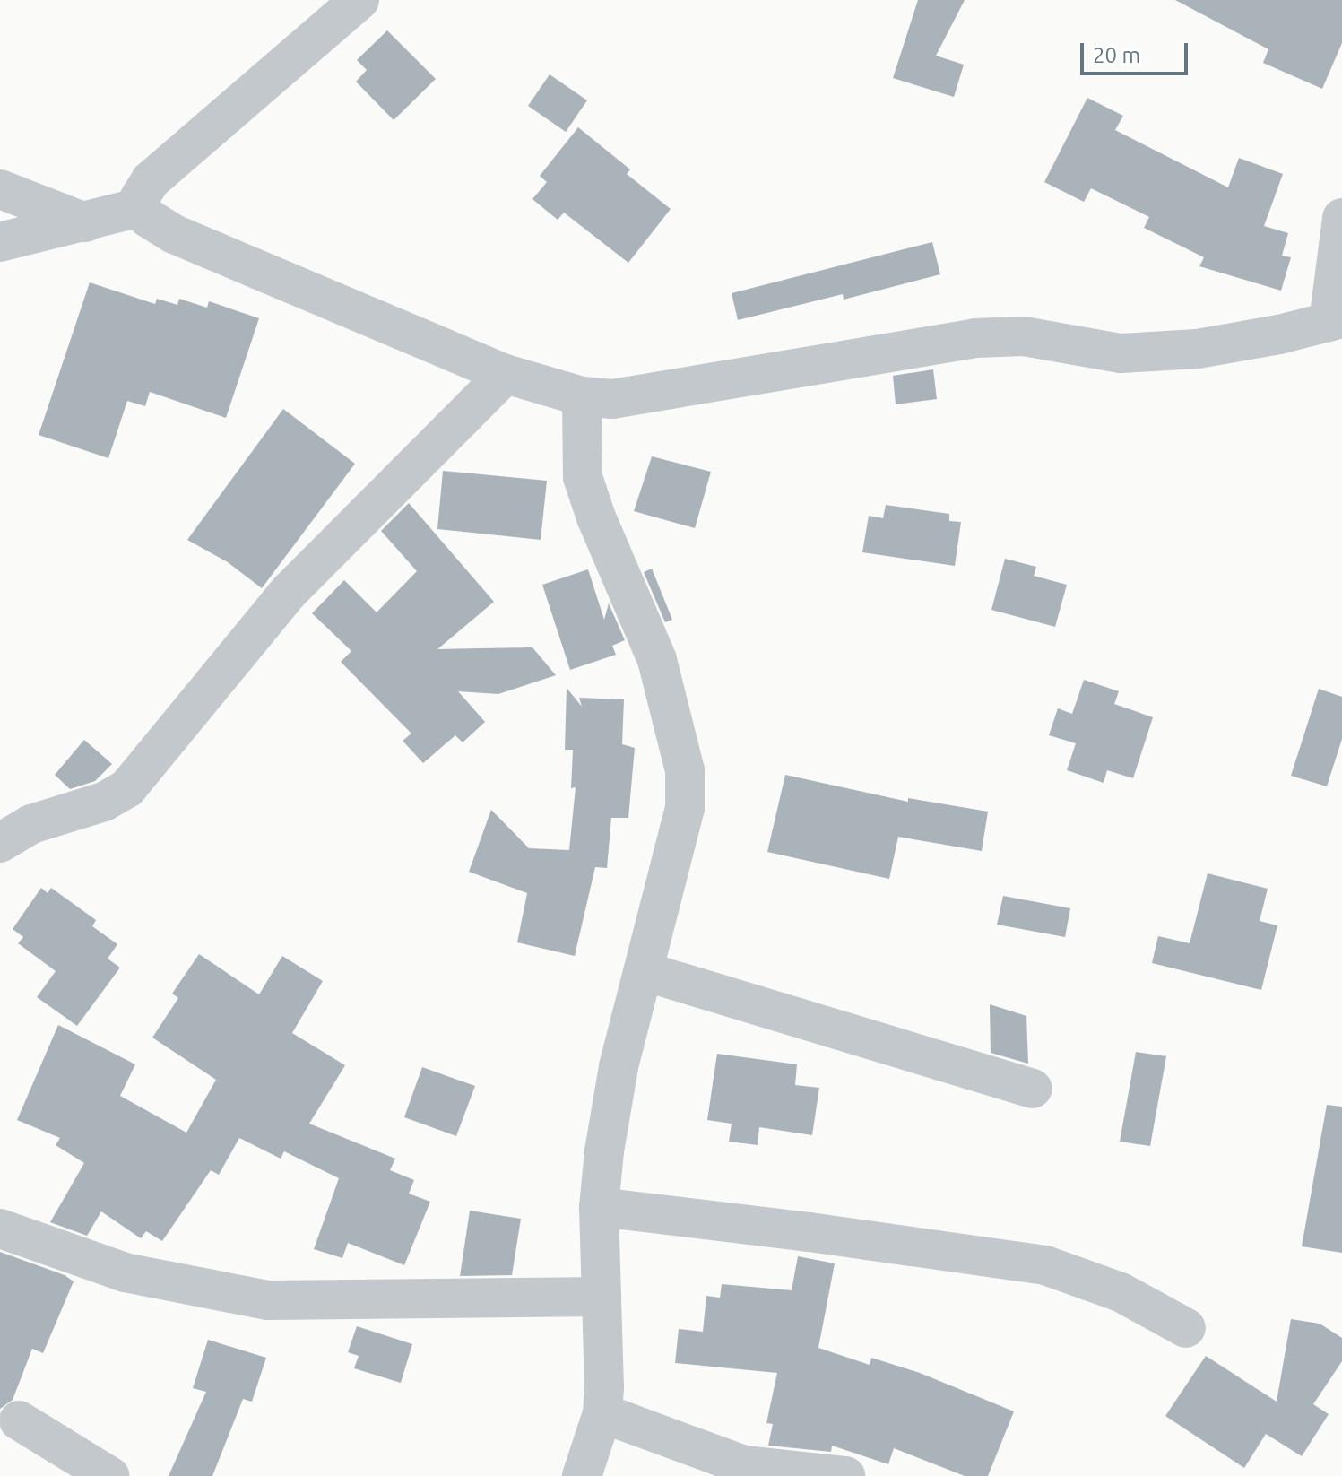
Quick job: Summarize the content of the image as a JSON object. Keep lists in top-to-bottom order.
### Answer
{
  "scale_bar": "20 m"
}
